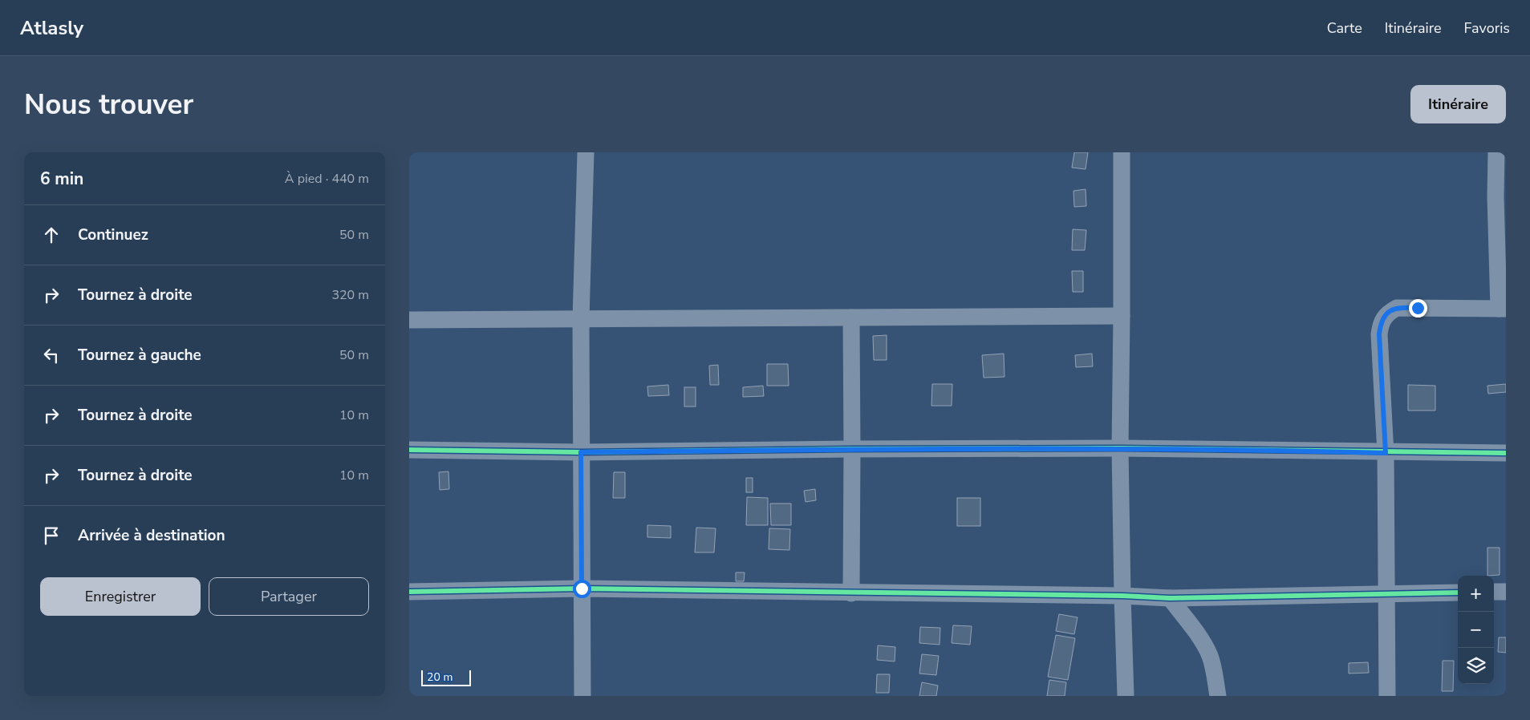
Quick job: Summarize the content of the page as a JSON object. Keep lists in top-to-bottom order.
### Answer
{
  "scale_bar": "20 m",
  "page": {
    "header": "Atlasly",
    "nav": ["Carte", "Itinéraire", "Favoris"],
    "buttons": [
      "Itinéraire",
      ["Enregistrer", "Partager"]
    ],
    "title": "Nous trouver",
    "heading": ["6 min", "À pied · 440 m"],
    "list": [
      ["Continuez", "50 m"],
      ["Tournez à droite", "320 m"],
      ["Tournez à gauche", "50 m"],
      ["Tournez à droite", "10 m"],
      ["Tournez à droite", "10 m"],
      "Arrivée à destination"
    ],
    "map_buttons": ["+", "−"],
    "scale": "20 m"
  }
}
